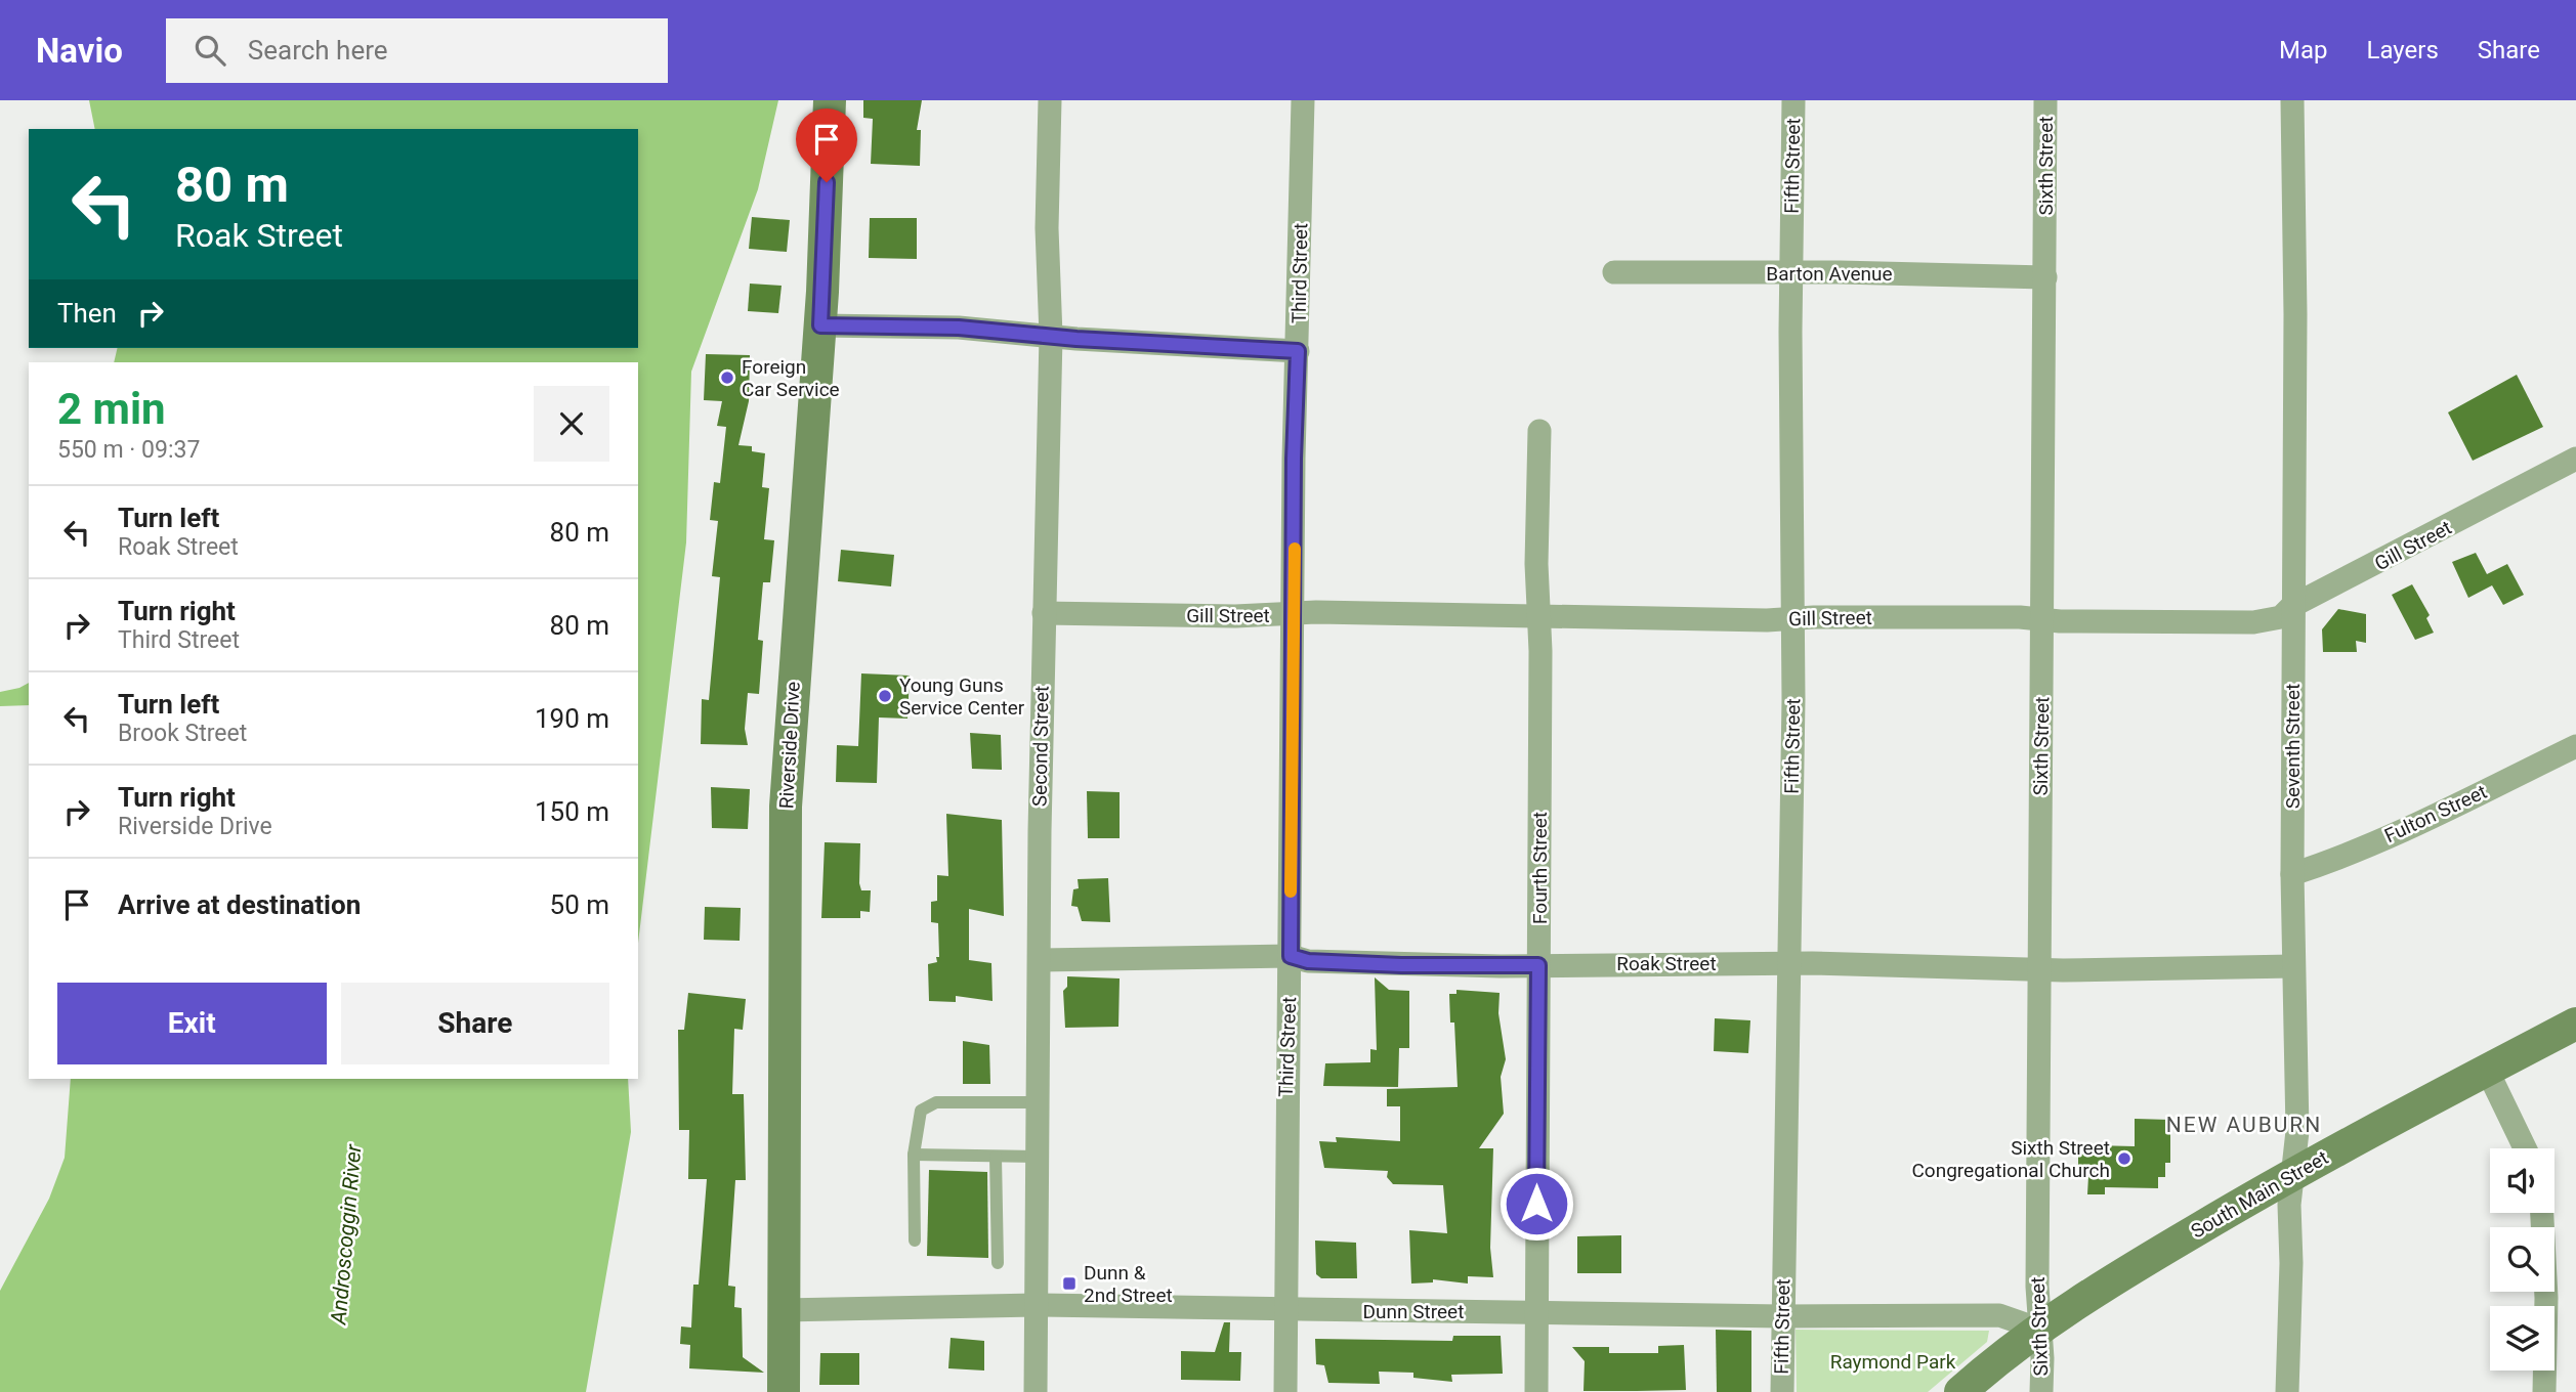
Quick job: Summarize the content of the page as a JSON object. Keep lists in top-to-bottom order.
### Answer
{
  "streets": {
    "main road": ["Riverside Drive", "South Main Street"],
    "street": [
      "Fifth Street",
      "Sixth Street",
      "Third Street",
      "Barton Avenue",
      "Gill Street",
      "Second Street",
      "Seventh Street",
      "Fulton Street",
      "Fourth Street",
      "Roak Street",
      "Dunn Street"
    ]
  },
  "crossings": [
    ["Fifth Street", "Barton Avenue"],
    ["Fifth Street", "Gill Street"],
    ["Fifth Street", "Roak Street"],
    ["Fifth Street", "Dunn Street"],
    ["Sixth Street", "Barton Avenue"],
    ["Sixth Street", "Gill Street"],
    ["Sixth Street", "Roak Street"],
    ["Sixth Street", "South Main Street"],
    ["Sixth Street", "Dunn Street"],
    ["Third Street", "Gill Street"],
    ["Third Street", "Roak Street"],
    ["Third Street", "Dunn Street"],
    ["Gill Street", "Second Street"],
    ["Gill Street", "Seventh Street"],
    ["Gill Street", "Fourth Street"],
    ["Riverside Drive", "Dunn Street"],
    ["Second Street", "Roak Street"],
    ["Second Street", "Dunn Street"],
    ["Seventh Street", "Fulton Street"],
    ["Seventh Street", "Roak Street"],
    ["Seventh Street", "South Main Street"],
    ["Fourth Street", "Roak Street"],
    ["Fourth Street", "Dunn Street"],
    ["South Main Street", "Dunn Street"]
  ],
  "districts": ["NEW AUBURN"],
  "water": ["Androscoggin River"],
  "parks": ["Raymond Park"],
  "places": {
    "other": ["Foreign Car Service", "Young Guns Service Center", "Sixth Street Congregational Church"],
    "transit": ["Dunn & 2nd Street"]
  },
  "page": {
    "header": "Navio",
    "search": "Search here",
    "nav": ["Map", "Layers", "Share"],
    "turn": ["80 m", "Roak Street"],
    "then": "Then",
    "heading": ["2 min", "550 m · 09:37"],
    "list": [
      {
        "name": "Turn left",
        "note": "Roak Street",
        "value": "80 m"
      },
      {
        "name": "Turn right",
        "note": "Third Street",
        "value": "80 m"
      },
      {
        "name": "Turn left",
        "note": "Brook Street",
        "value": "190 m"
      },
      {
        "name": "Turn right",
        "note": "Riverside Drive",
        "value": "150 m"
      },
      {
        "name": "Arrive at destination",
        "value": "50 m"
      }
    ],
    "buttons": ["Exit", "Share"]
  }
}
